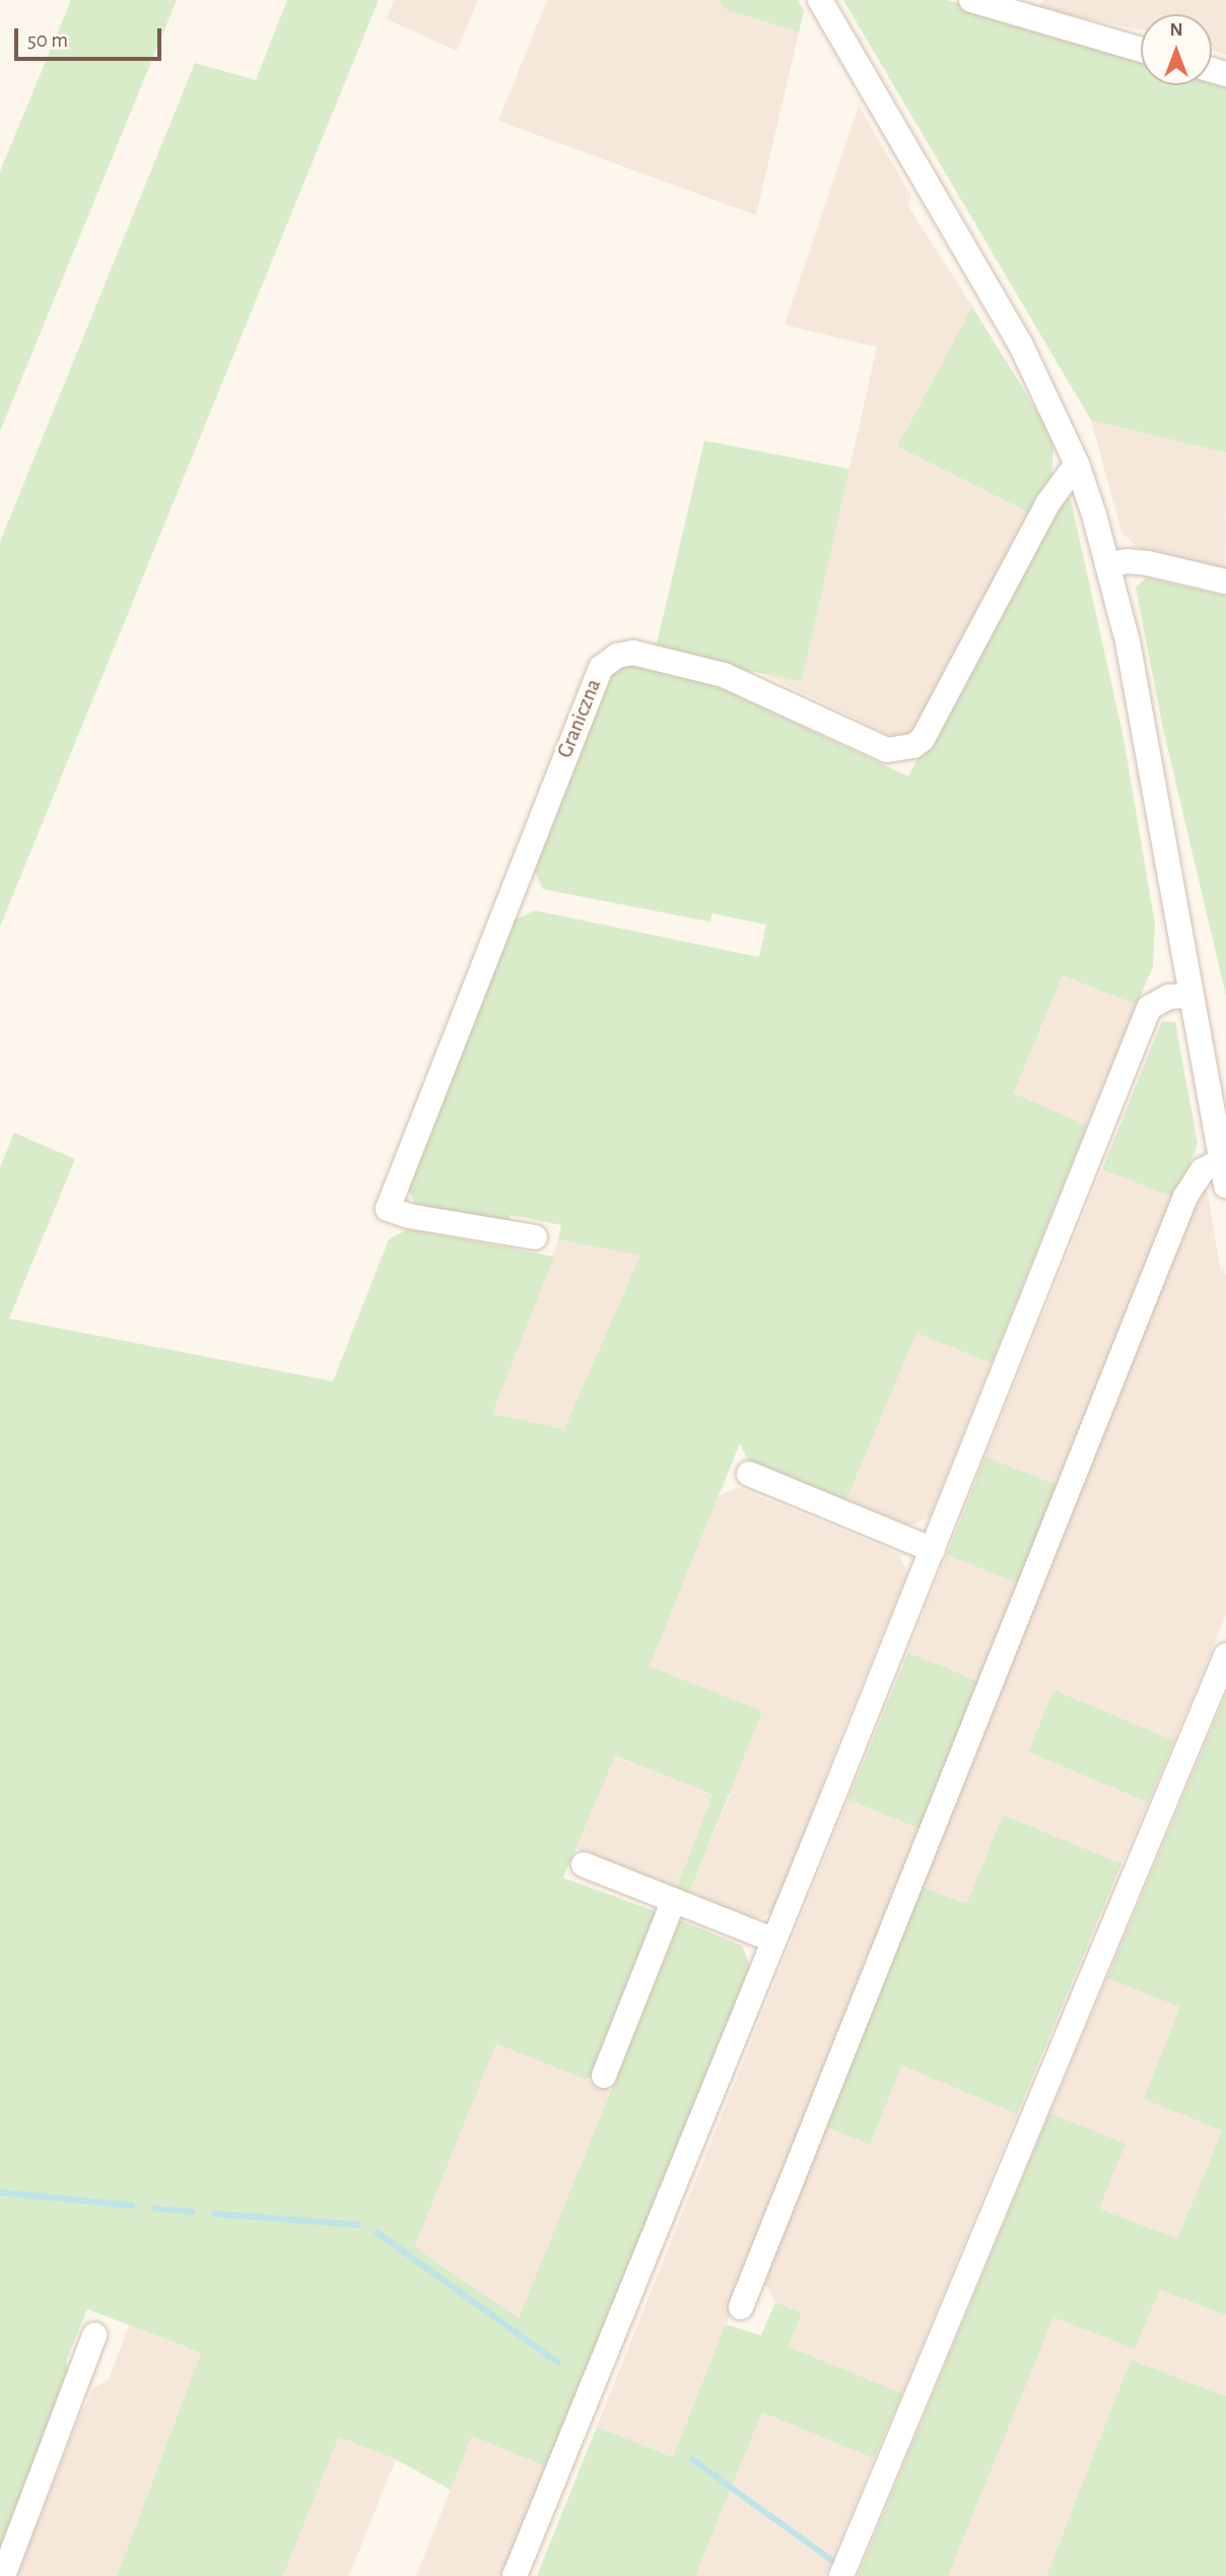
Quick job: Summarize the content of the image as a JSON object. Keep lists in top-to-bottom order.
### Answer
{
  "streets": {
    "street": ["Graniczna"]
  },
  "scale_bar": "50 m",
  "north": "top"
}
